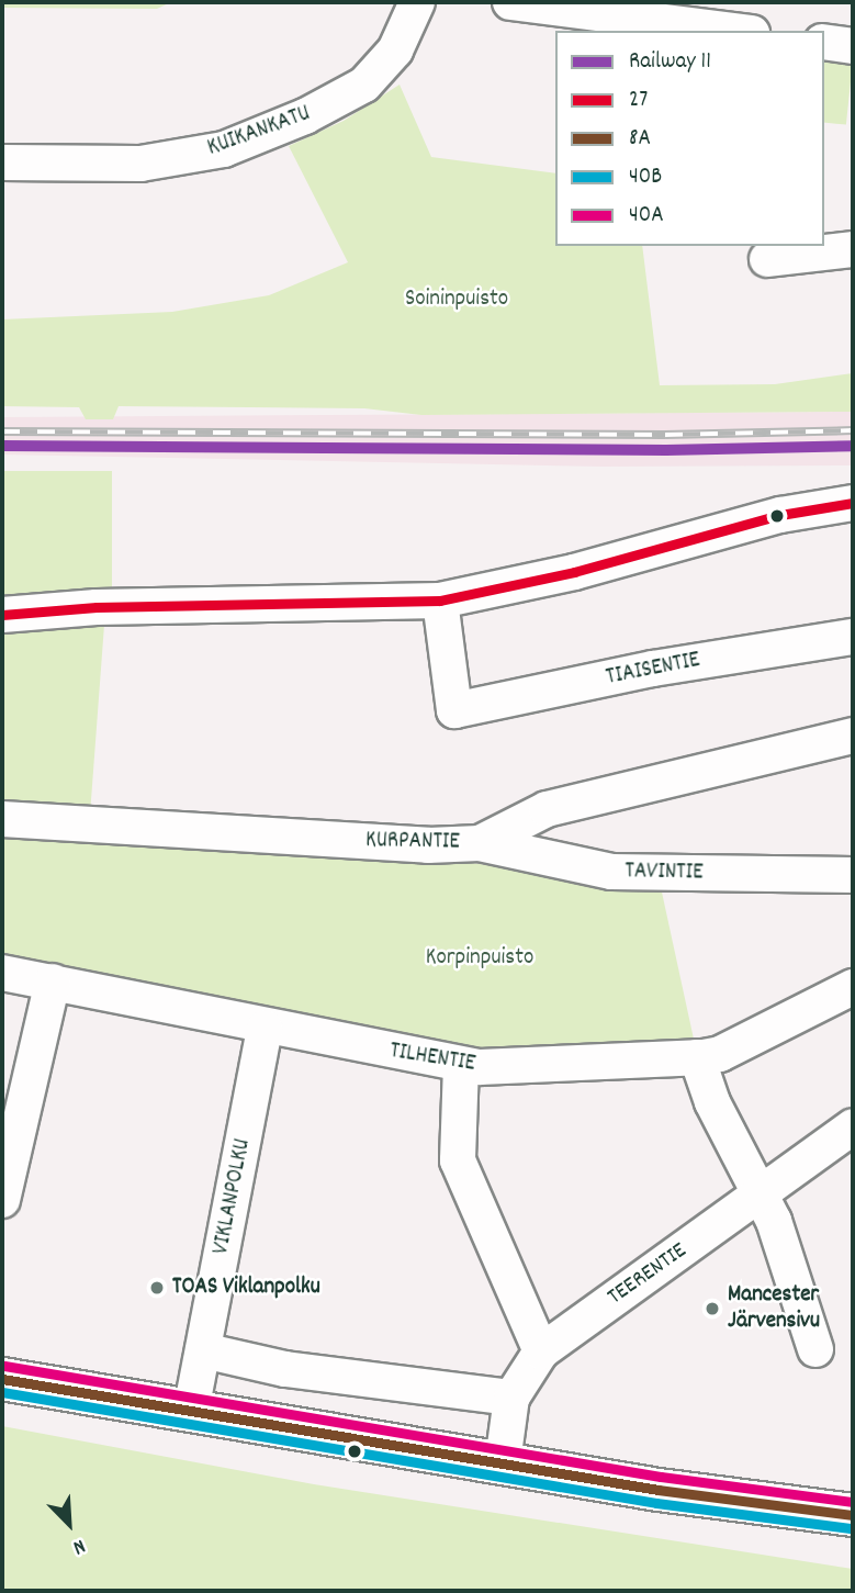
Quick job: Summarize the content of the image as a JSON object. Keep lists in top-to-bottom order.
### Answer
{
  "streets": {
    "street": [
      "KUIKANKATU",
      "TIAISENTIE",
      "KURPANTIE",
      "TAVINTIE",
      "TILHENTIE",
      "VIKLANPOLKU",
      "TEERENTIE"
    ]
  },
  "crossings": [
    ["KURPANTIE", "TAVINTIE"],
    ["TILHENTIE", "VIKLANPOLKU"]
  ],
  "parks": ["Soininpuisto", "Korpinpuisto"],
  "places": ["TOAS Viklanpolku", "Mancester Järvensivu"],
  "lines": [
    "rail line 11",
    "transit line 27",
    "transit line 40A",
    "transit line 8A",
    "transit line 40B"
  ],
  "legend": [
    "Railway 11",
    "27",
    "8A",
    "40B",
    "40A"
  ],
  "north": "bottom right"
}
